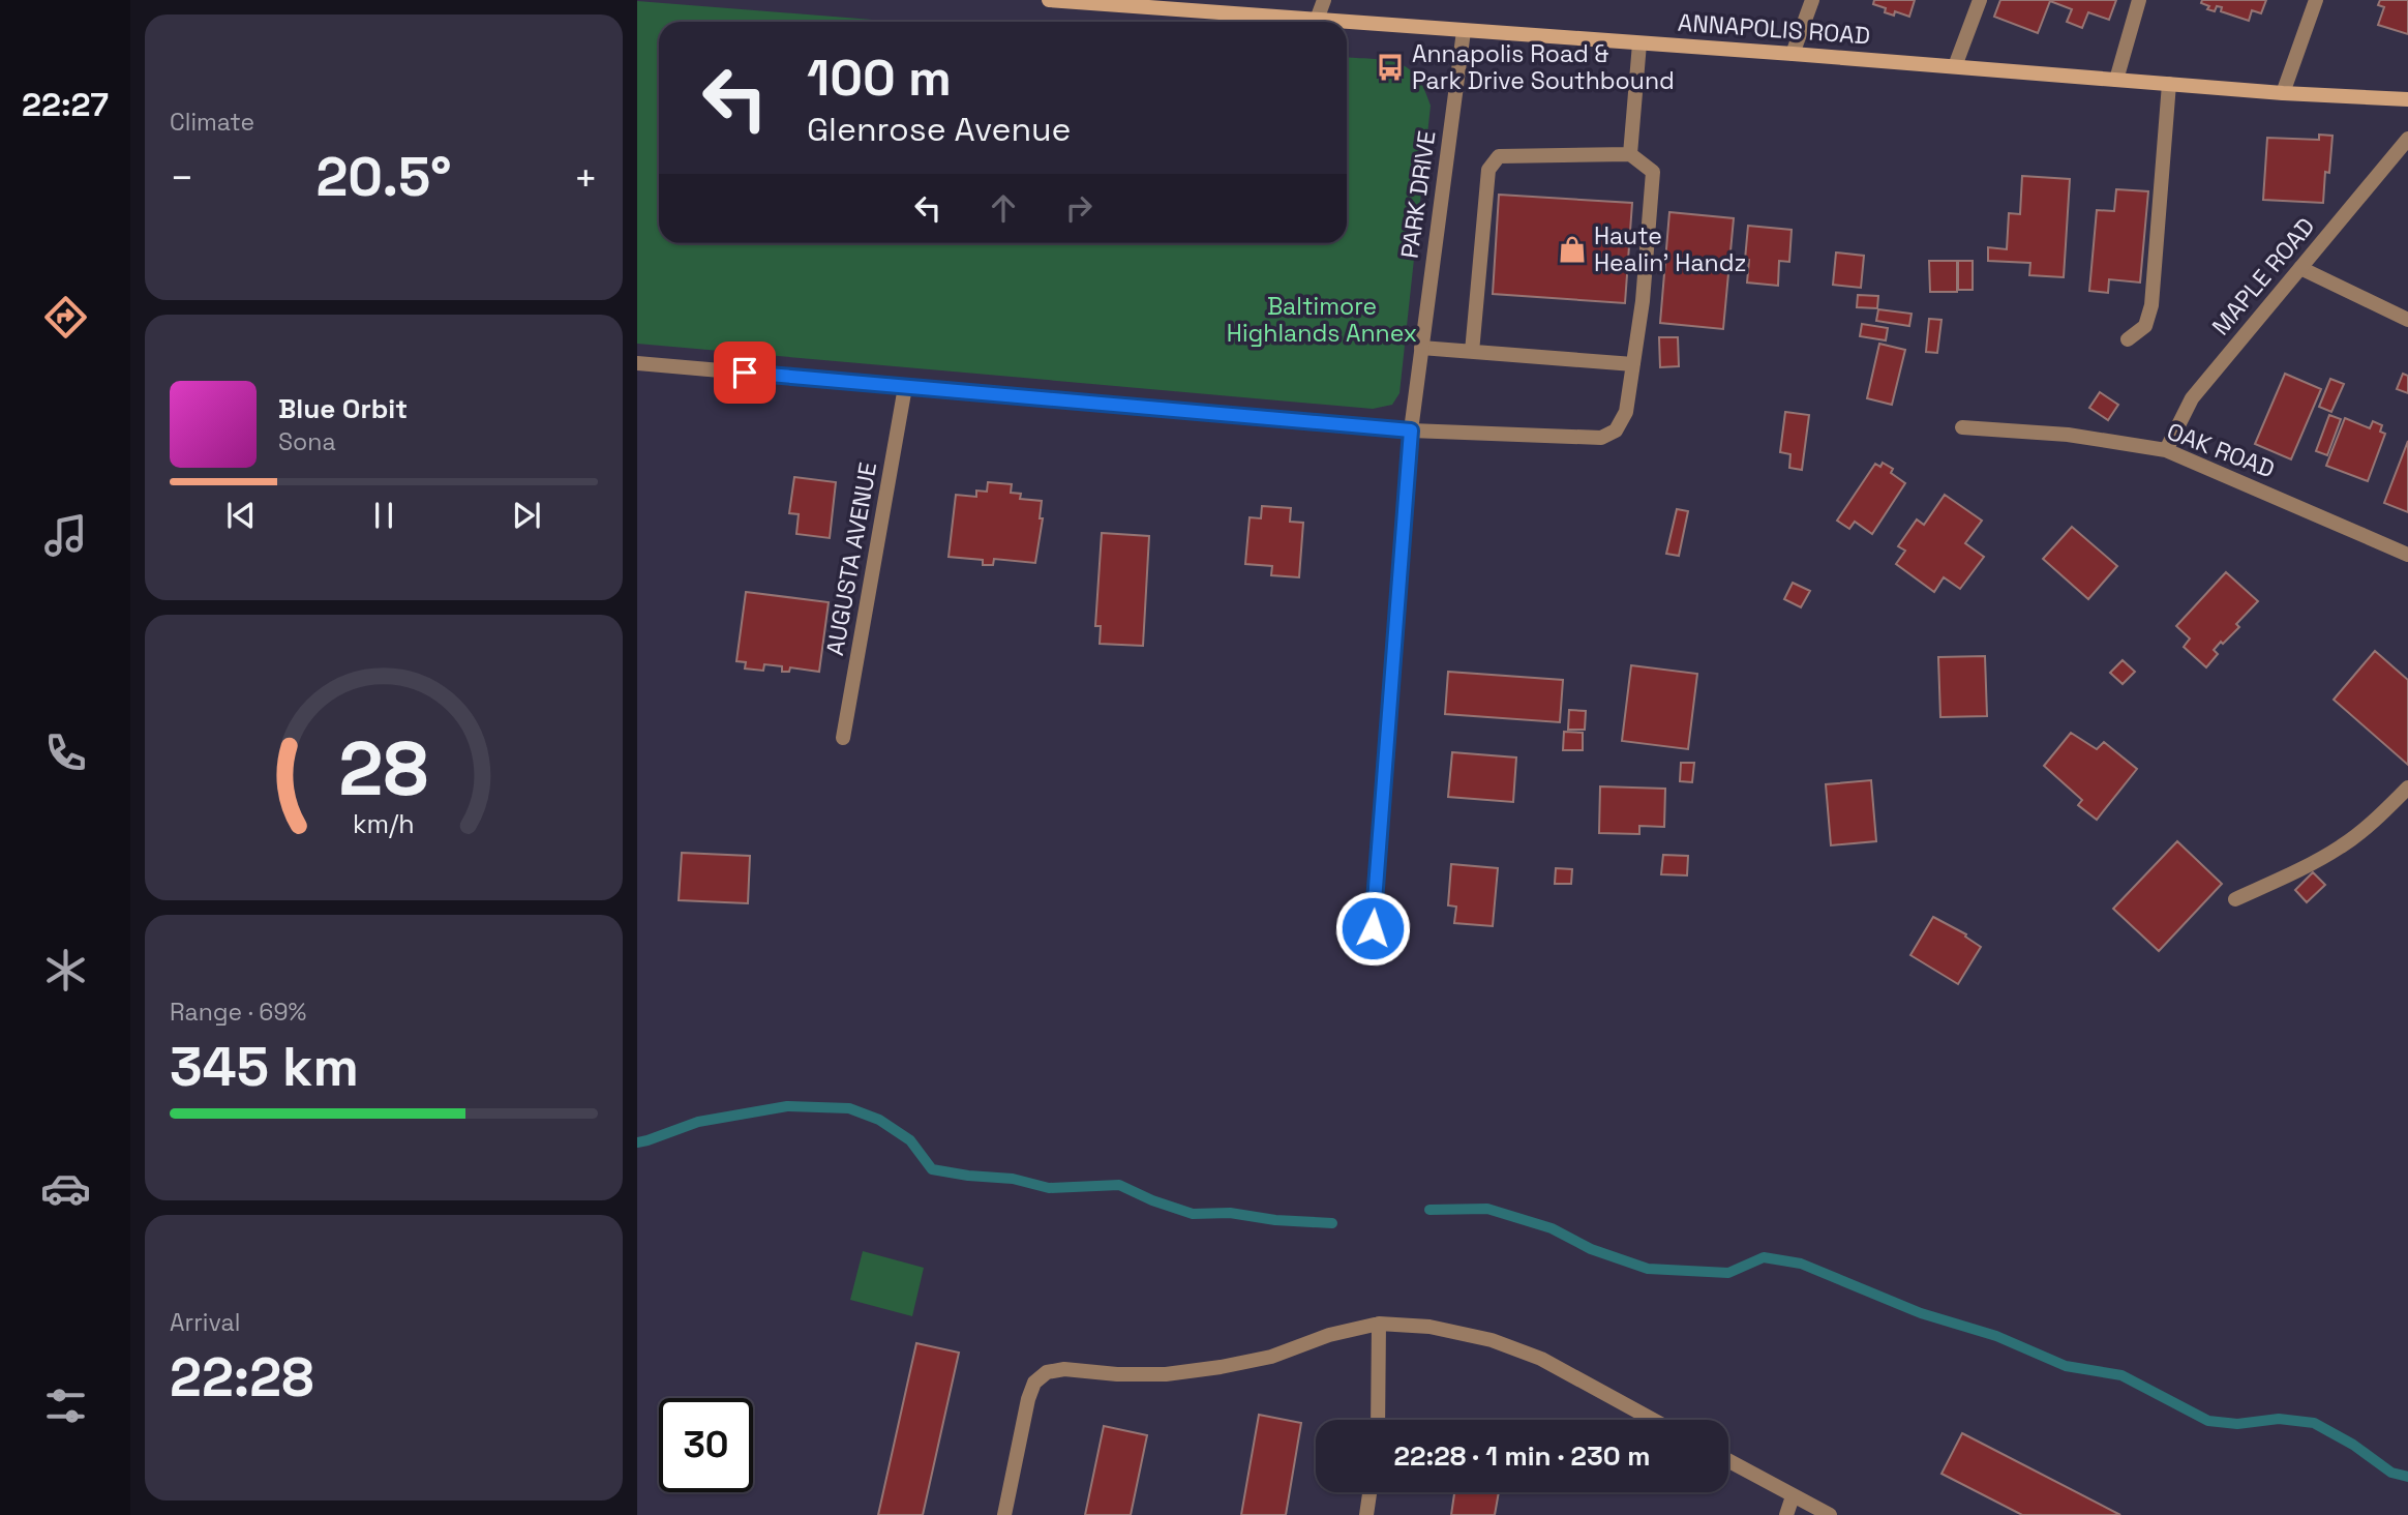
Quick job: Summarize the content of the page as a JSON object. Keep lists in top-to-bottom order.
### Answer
{
  "streets": {
    "main road": ["ANNAPOLIS ROAD"],
    "street": [
      "PARK DRIVE",
      "MAPLE ROAD",
      "OAK ROAD",
      "AUGUSTA AVENUE"
    ]
  },
  "crossings": [
    ["ANNAPOLIS ROAD", "PARK DRIVE"],
    ["MAPLE ROAD", "OAK ROAD"]
  ],
  "parks": ["Baltimore Highlands Annex"],
  "places": {
    "bus stop": ["Annapolis Road & Park Drive Southbound"],
    "shop": ["Haute Healin' Handz"]
  },
  "page": {
    "tabs": "22:27",
    "tile": [
      "Climate",
      ["Range · 69%", "345 km"],
      ["Arrival", "22:28"]
    ],
    "turn": ["100 m", "Glenrose Avenue"],
    "heat": ["−", "20.5°", "+"],
    "song": ["Blue Orbit", "Sona"],
    "limit": "30",
    "trip": "22:28 · 1 min · 230 m",
    "gauge": ["28", "km/h"]
  }
}
